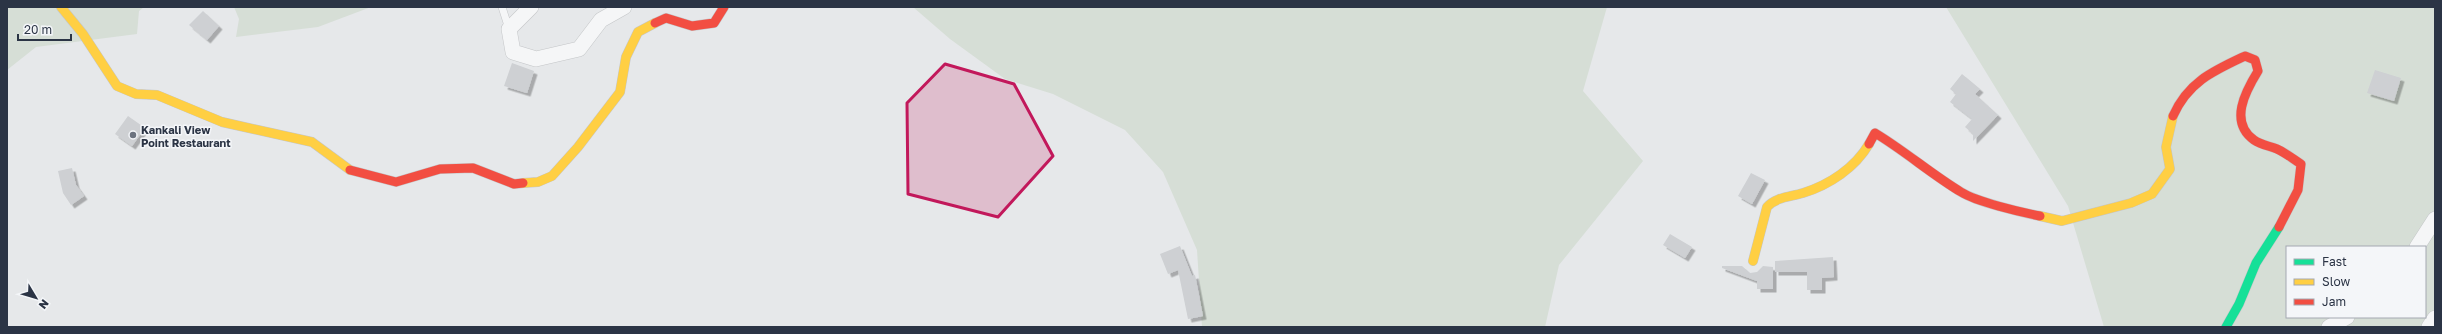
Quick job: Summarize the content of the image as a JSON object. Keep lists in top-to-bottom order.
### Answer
{
  "places": ["Kankali View Point Restaurant"],
  "legend": ["Fast", "Slow", "Jam"],
  "scale_bar": "20 m",
  "north": "bottom right"
}
